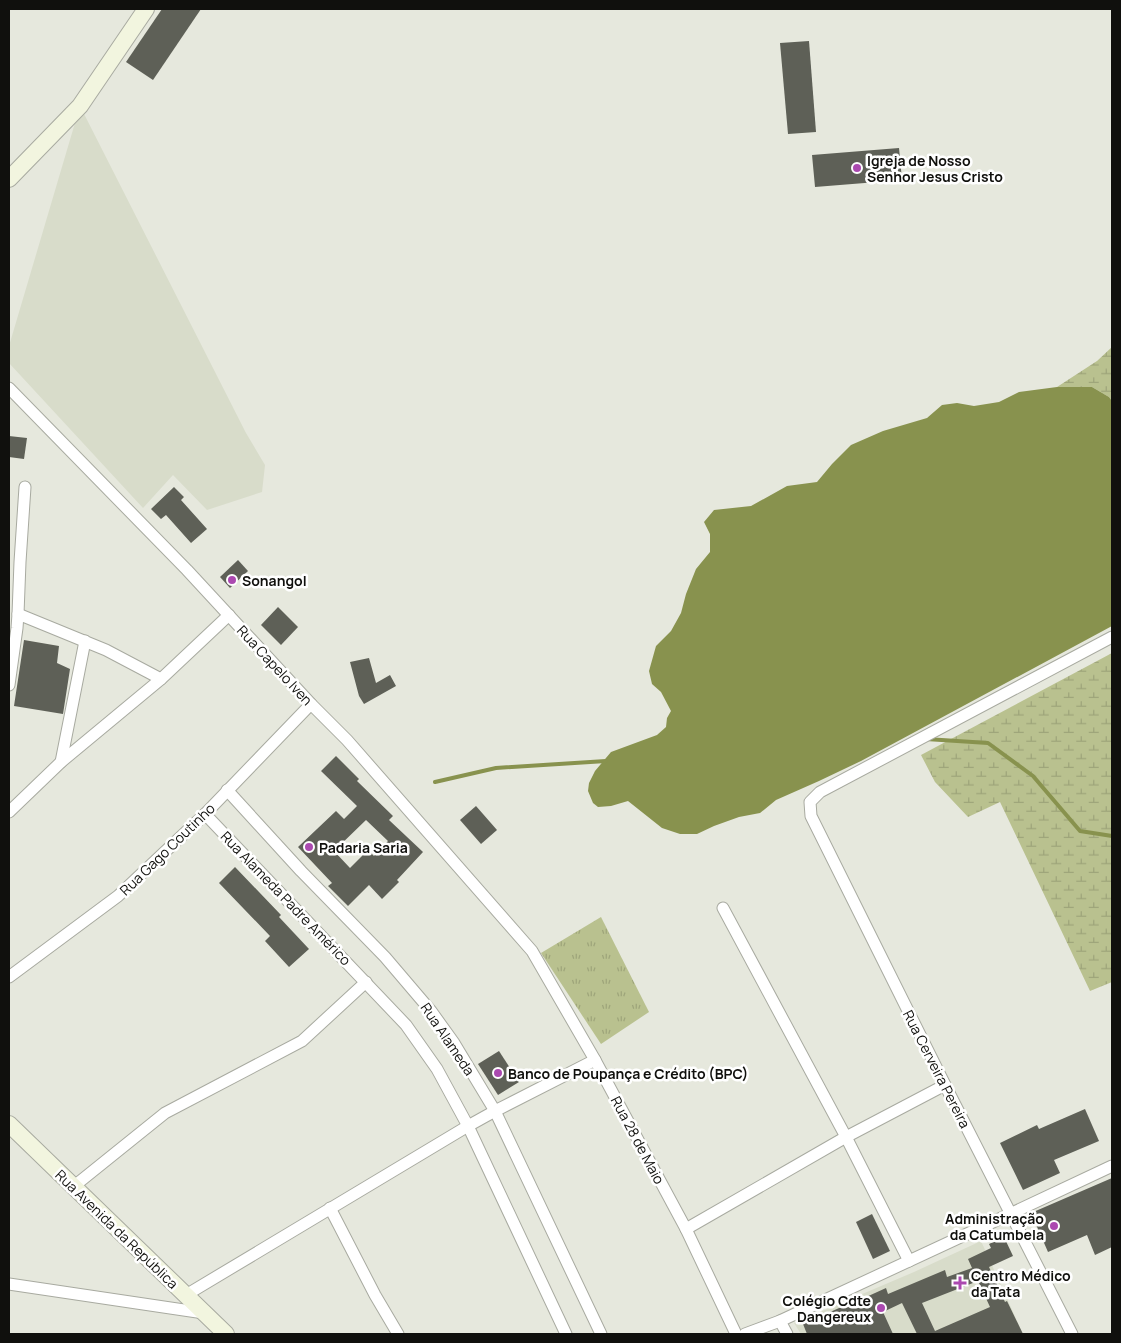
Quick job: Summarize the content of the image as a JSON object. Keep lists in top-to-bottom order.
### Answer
{
  "streets": {
    "street": [
      "Rua Capelo Iven",
      "Rua Gago Coutinho",
      "Rua Alameda Padre Américo",
      "Rua Alameda",
      "Rua Cerveira Pereira",
      "Rua 28 de Maio",
      "Rua Avenida da República"
    ]
  },
  "crossings": [
    ["Rua Capelo Iven", "Rua Gago Coutinho"],
    ["Rua Capelo Iven", "Rua 28 de Maio"],
    ["Rua Gago Coutinho", "Rua Alameda Padre Américo"],
    ["Rua Gago Coutinho", "Rua Alameda"],
    ["Rua Alameda Padre Américo", "Rua Alameda"]
  ],
  "places": {
    "other": [
      "Igreja de Nosso Senhor Jesus Cristo",
      "Sonangol",
      "Padaria Saria",
      "Banco de Poupança e Crédito (BPC)",
      "Administração da Catumbela",
      "Colégio Cdte Dangereux"
    ],
    "health": ["Centro Médico da Tata"]
  }
}
